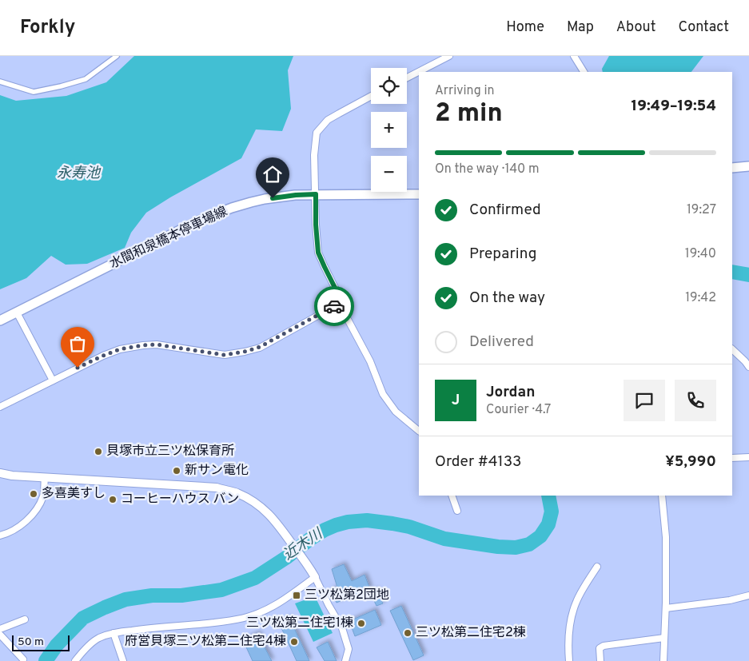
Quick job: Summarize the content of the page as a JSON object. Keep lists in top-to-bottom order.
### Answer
{
  "streets": {
    "main road": ["水間和泉橋本停車場線"]
  },
  "water": ["永寿池", "近木川"],
  "places": {
    "other": [
      "貝塚市立三ツ松保育所",
      "新サン電化",
      "多喜美すし",
      "コーヒーハウス バン",
      "三ツ松第二住宅1棟",
      "三ツ松第二住宅2棟",
      "府営貝塚三ツ松第二住宅4棟"
    ],
    "transit": ["三ツ松第2団地"]
  },
  "scale_bar": "50 m",
  "page": {
    "header": "Forkly",
    "nav": [
      "Home",
      "Map",
      "About",
      "Contact"
    ],
    "map_buttons": ["+", "−"],
    "heading": ["2 min", "Arriving in", "19:49–19:54"],
    "panel": [
      "Jordan",
      "Courier · 4.7",
      "Order #4133",
      "¥5,990"
    ],
    "bar": "On the way · 140 m",
    "list": [
      ["Confirmed", "19:27"],
      ["Preparing", "19:40"],
      ["On the way", "19:42"],
      "Delivered"
    ],
    "round": "J",
    "scale": "50 m"
  }
}
